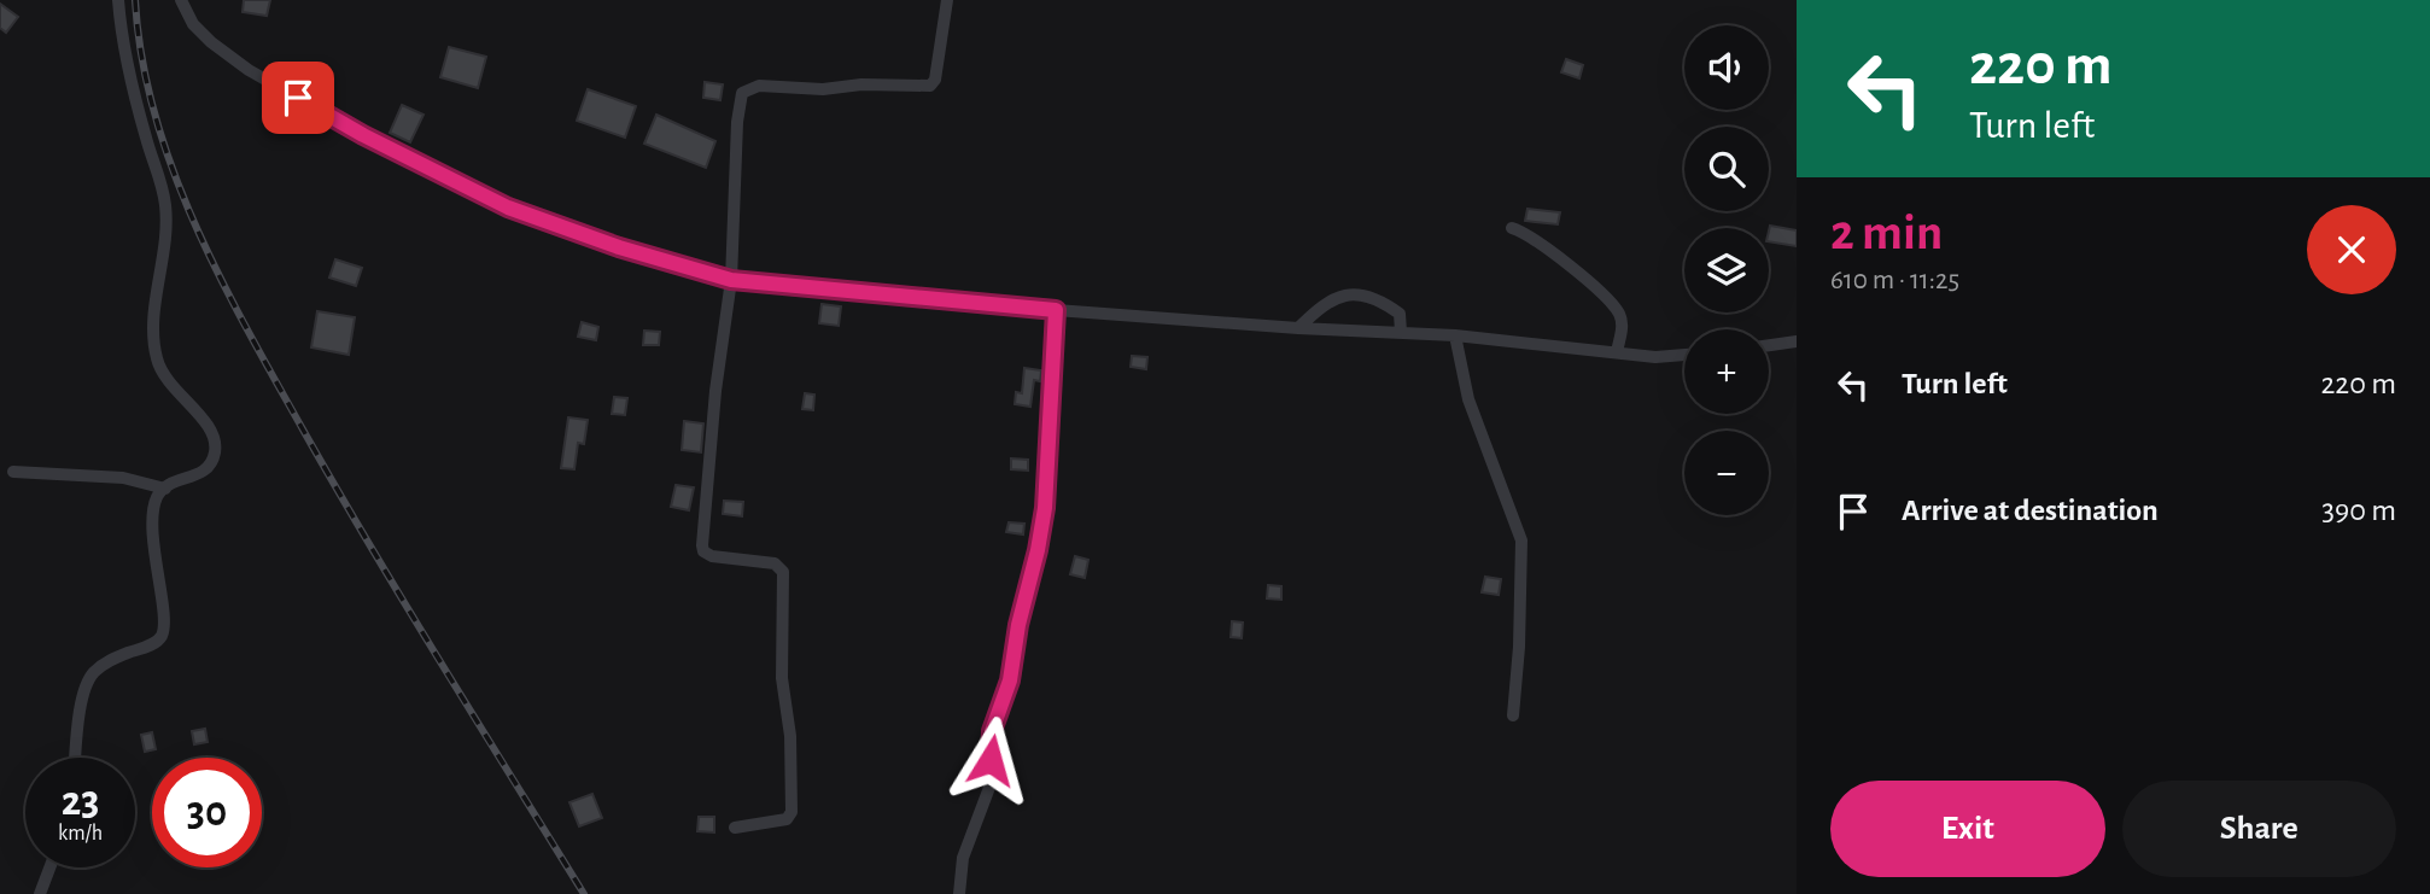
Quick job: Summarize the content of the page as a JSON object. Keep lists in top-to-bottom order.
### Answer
{
  "page": {
    "turn": ["220 m", "Turn left"],
    "map_buttons": ["+", "−"],
    "heading": ["2 min", "610 m · 11:25"],
    "list": [
      {
        "name": "Turn left",
        "value": "220 m"
      },
      {
        "name": "Arrive at destination",
        "value": "390 m"
      }
    ],
    "speed": "23 km/h",
    "limit": "30",
    "buttons": ["Exit", "Share"]
  }
}
